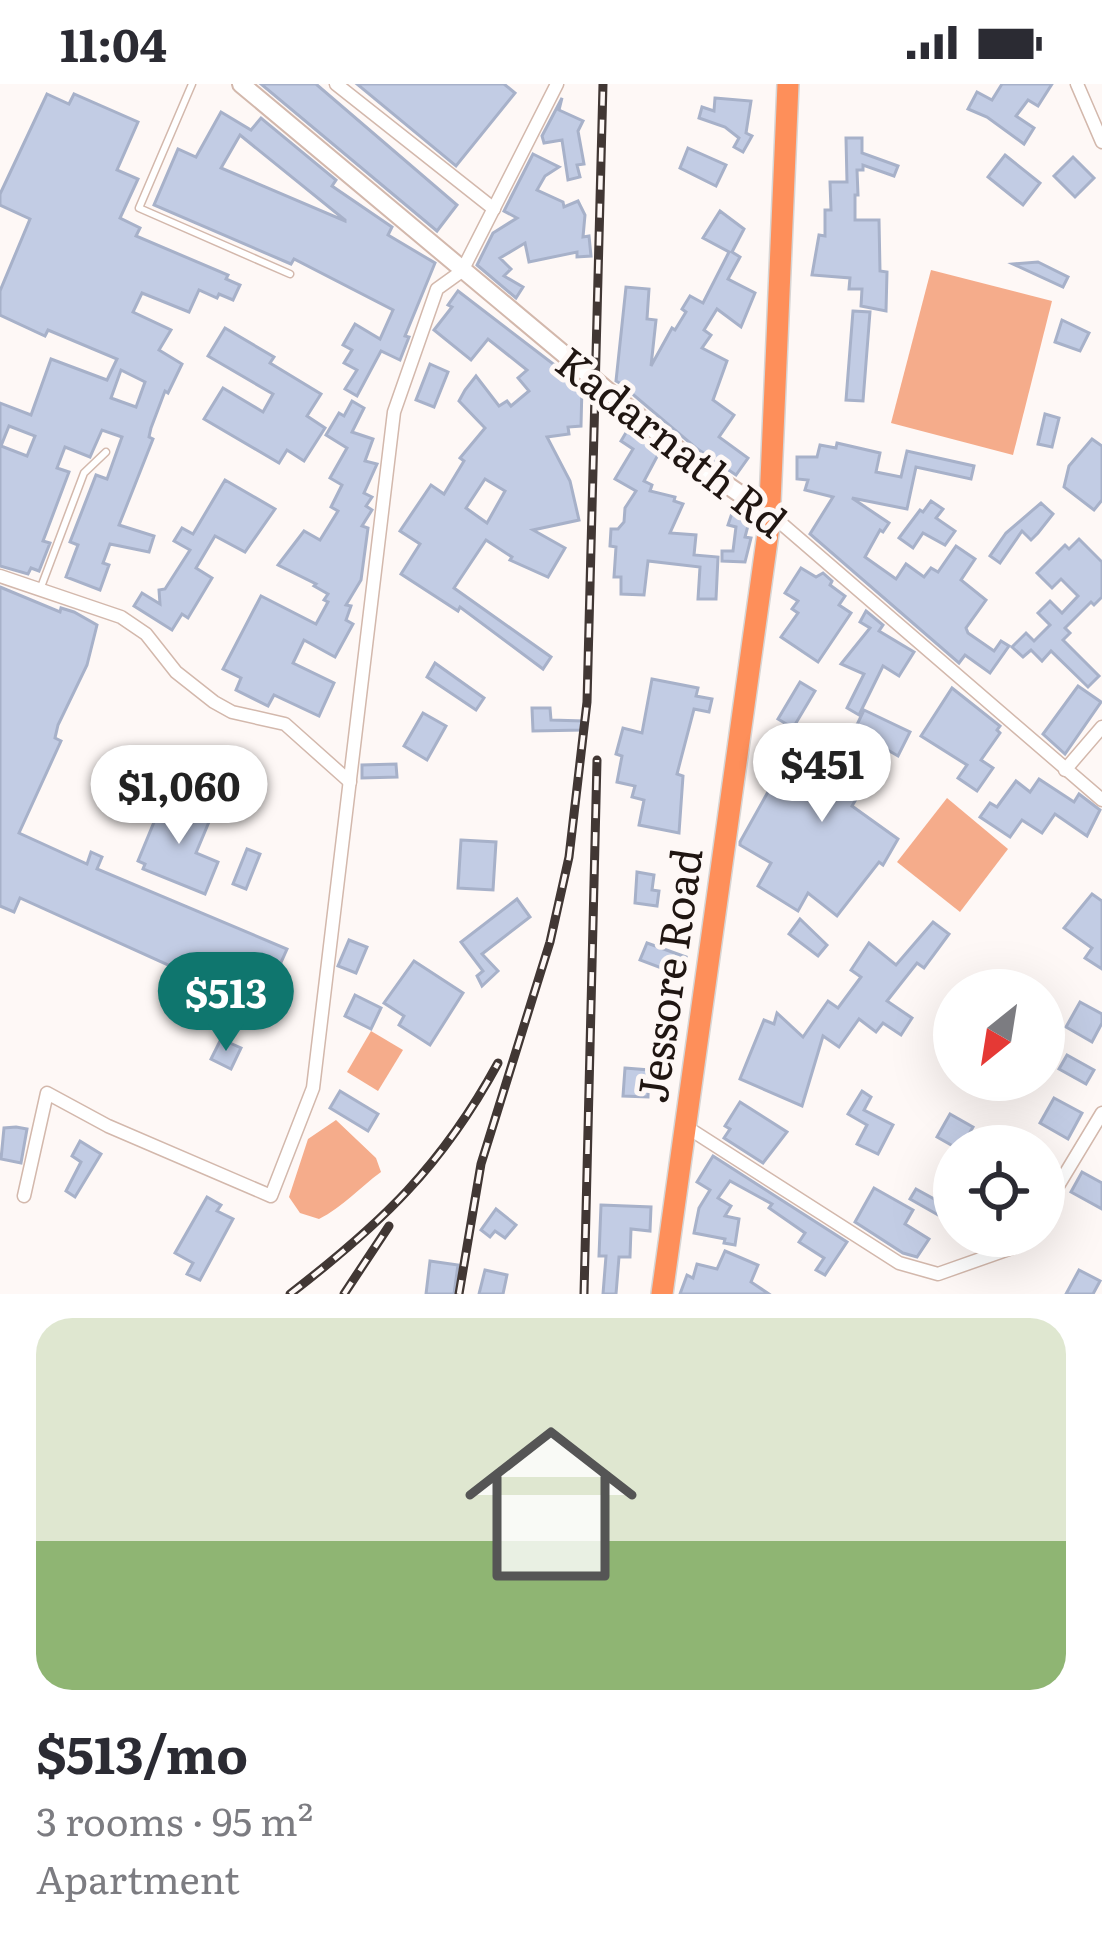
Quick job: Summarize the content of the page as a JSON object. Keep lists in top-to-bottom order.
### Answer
{
  "streets": {
    "highway": ["Jessore Road"],
    "main road": ["Kadarnath Rd"]
  },
  "crossings": [
    ["Kadarnath Rd", "Jessore Road"]
  ],
  "north": "bottom left",
  "page": {
    "status": "11:04",
    "price": ["$451", "$1,060", "$513"],
    "list": [
      {
        "name": "$513/mo",
        "note": "3 rooms · 95 m² · Apartment"
      }
    ]
  }
}
